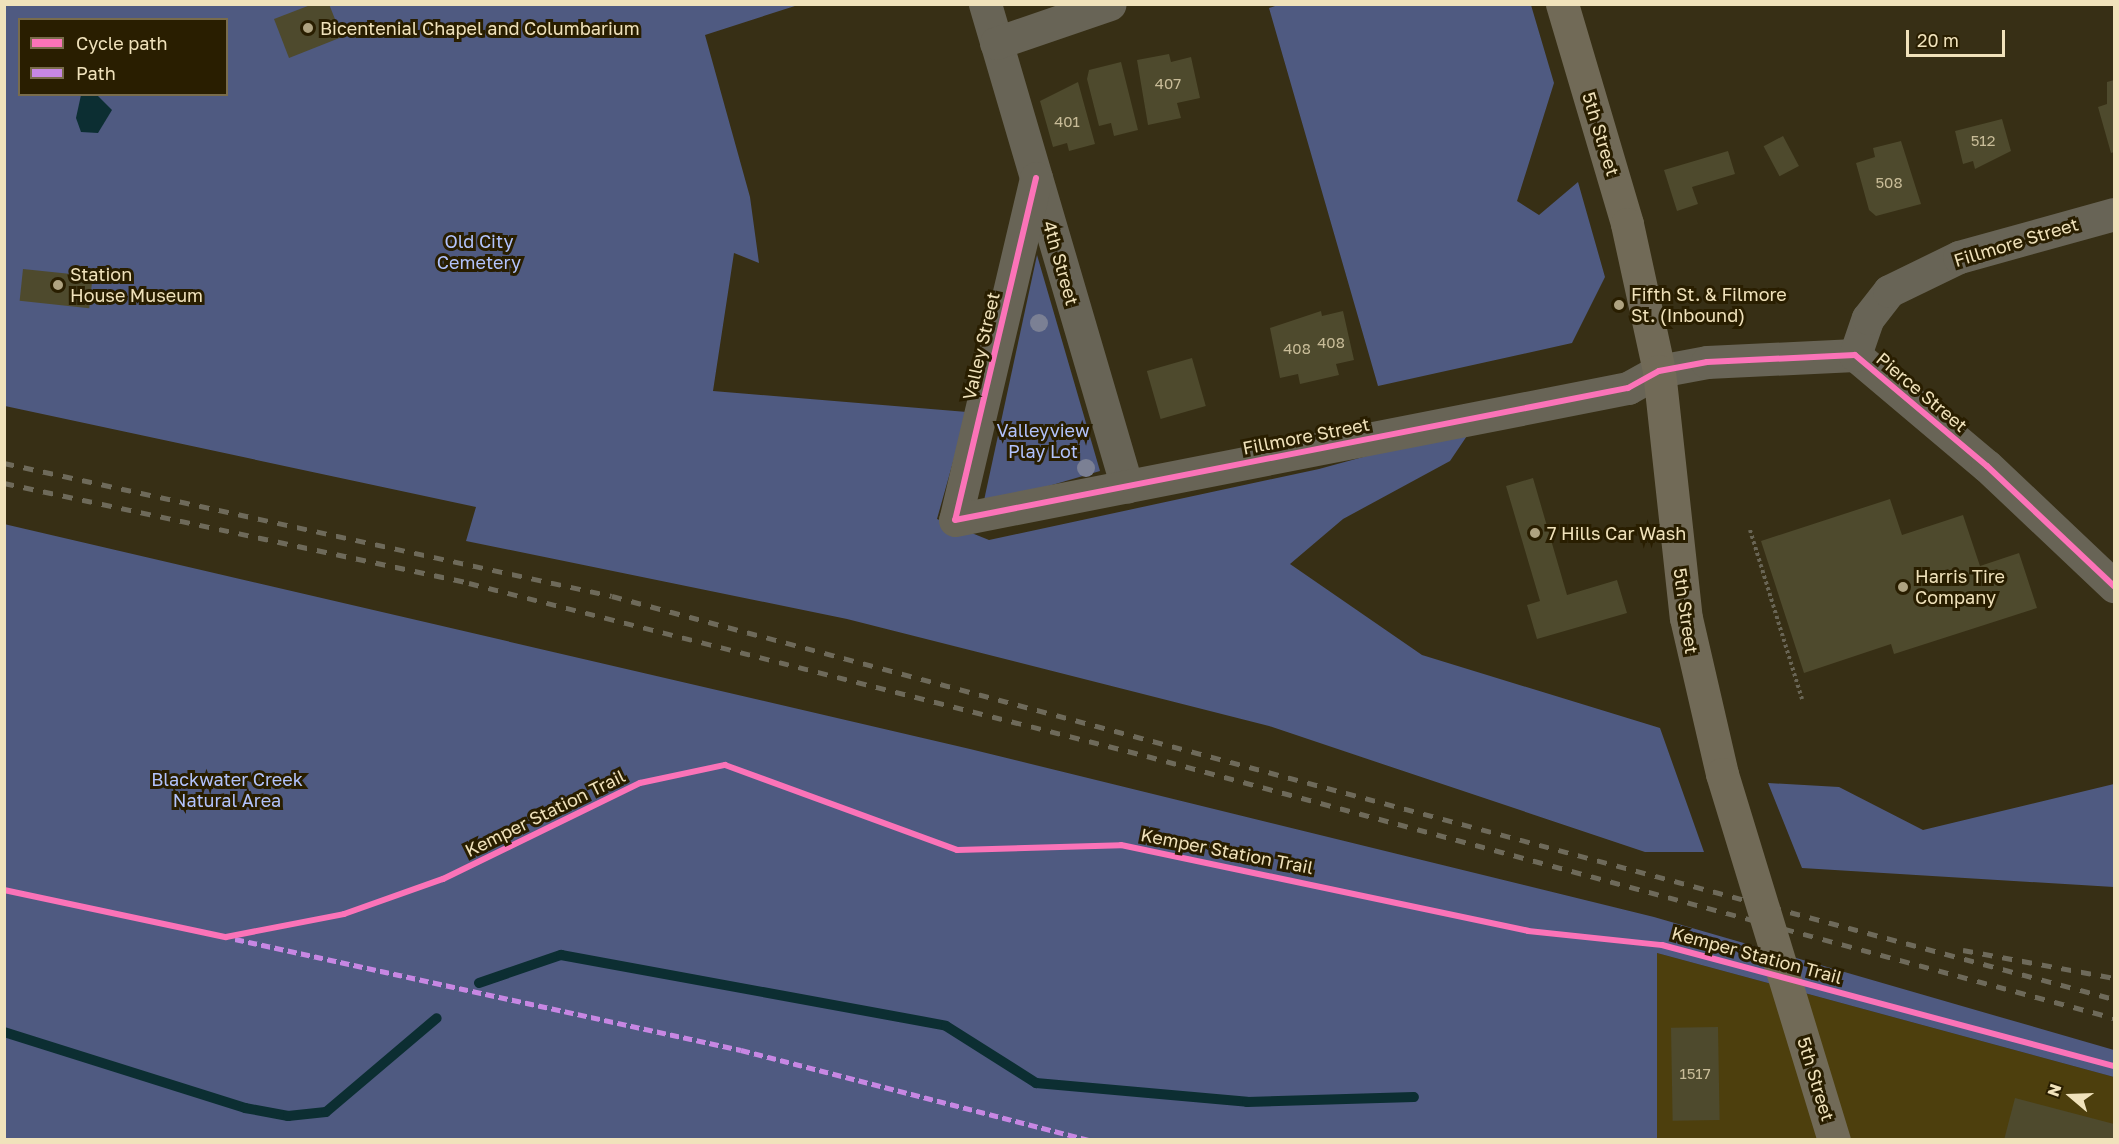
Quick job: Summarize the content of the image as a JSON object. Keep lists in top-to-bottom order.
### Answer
{
  "streets": {
    "main road": ["5th Street"],
    "street": [
      "Fillmore Street",
      "4th Street",
      "Valley Street",
      "Pierce Street"
    ],
    "cycle path": ["Kemper Station Trail"]
  },
  "crossings": [
    ["5th Street", "Fillmore Street"],
    ["5th Street", "Pierce Street"],
    ["Fillmore Street", "4th Street"],
    ["Fillmore Street", "Valley Street"],
    ["Fillmore Street", "Pierce Street"],
    ["4th Street", "Valley Street"]
  ],
  "parks": ["Old City Cemetery", "Valleyview Play Lot", "Blackwater Creek Natural Area"],
  "places": [
    "Bicentenial Chapel and Columbarium",
    "Station House Museum",
    "Fifth St. & Filmore St. (Inbound)",
    "7 Hills Car Wash",
    "Harris Tire Company"
  ],
  "house_numbers": [
    "407",
    "401",
    "512",
    "508",
    "408",
    "408",
    "1517"
  ],
  "legend": ["Cycle path", "Path"],
  "scale_bar": "20 m",
  "north": "left"
}
